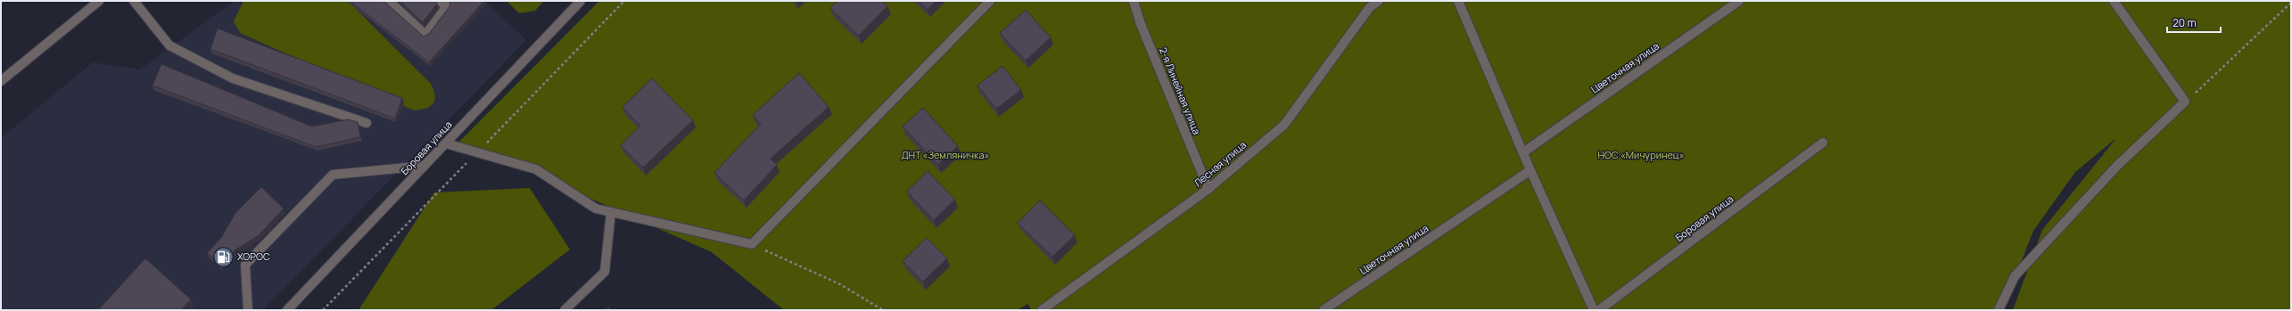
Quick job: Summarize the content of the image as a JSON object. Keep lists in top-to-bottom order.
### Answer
{
  "streets": {
    "street": [
      "Цветочная улица",
      "2-я Линейная улица",
      "Боровая улица",
      "Лесная улица"
    ]
  },
  "crossings": [
    ["2-я Линейная улица", "Лесная улица"]
  ],
  "parks": ["ДНТ «Земляничка»", "НОС «Мичуринец»"],
  "places": {
    "fuel station": ["ХОРОС"]
  },
  "scale_bar": "20 m"
}
